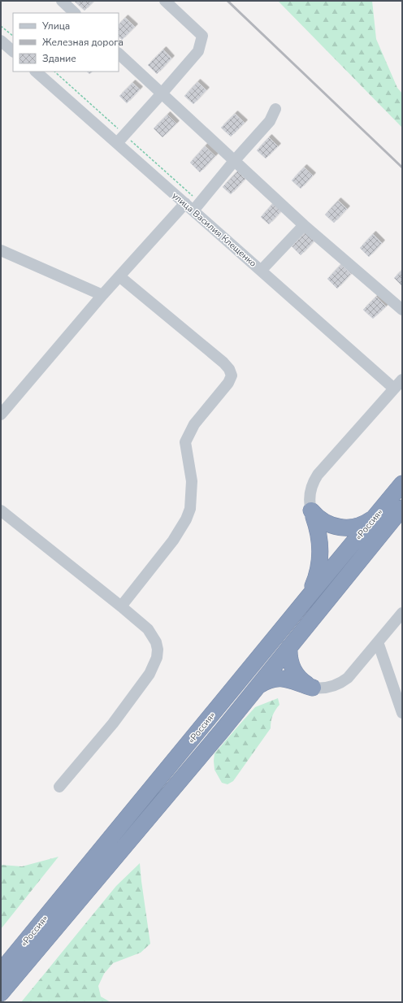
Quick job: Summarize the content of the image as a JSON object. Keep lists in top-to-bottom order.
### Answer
{
  "streets": {
    "highway": ["«Россия»"],
    "street": ["улица Василия Клещенко"]
  },
  "legend": ["Улица", "Железная дорога", "Здание"]
}
